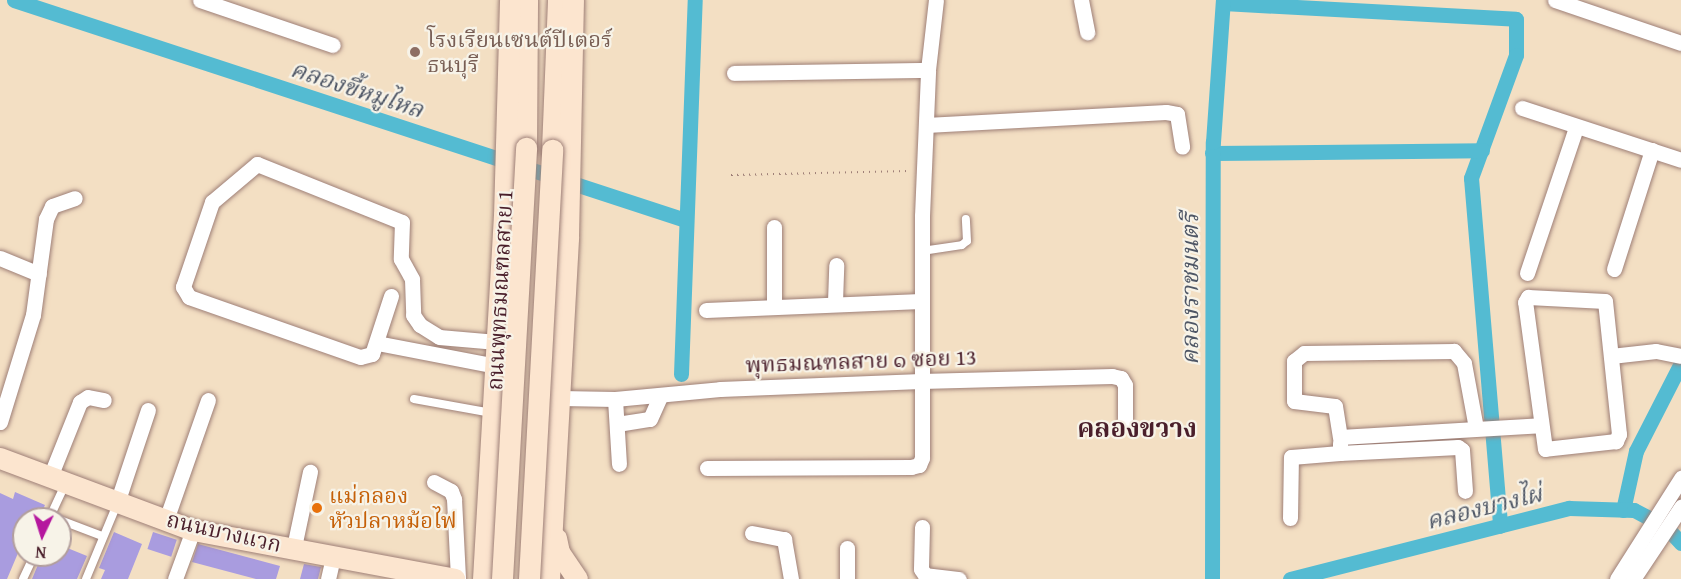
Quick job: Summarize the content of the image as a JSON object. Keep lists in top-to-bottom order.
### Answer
{
  "streets": {
    "main road": ["ถนนพุทธมณฑลสาย 1", "ถนนบางแวก"],
    "street": ["พุทธมณฑลสาย ๑ ซอย 13"]
  },
  "districts": ["คลองขวาง"],
  "water": ["คลองขี้หมูไหล", "คลองราชมนตรี", "คลองบางไผ่"],
  "places": ["โรงเรียนเซนต์ปีเตอร์ ธนบุรี", "แม่กลอง หัวปลาหม้อไฟ"],
  "north": "bottom"
}
